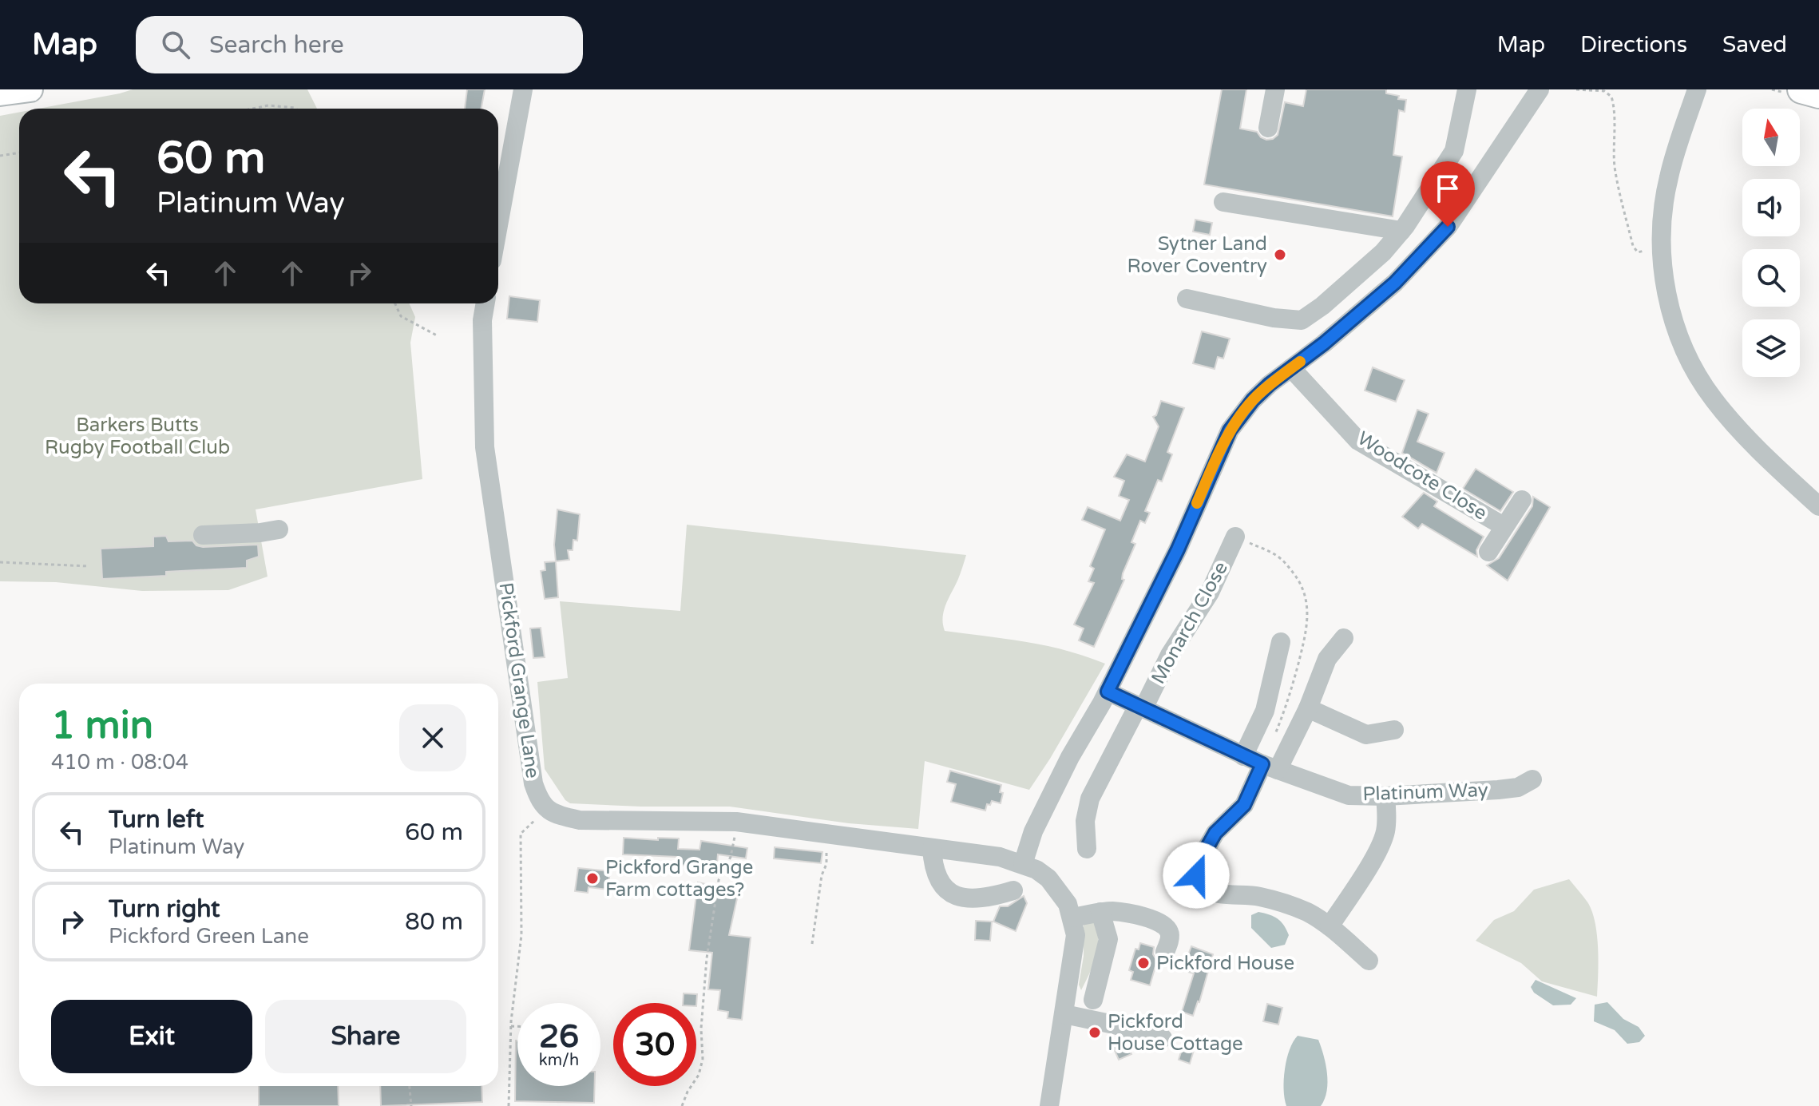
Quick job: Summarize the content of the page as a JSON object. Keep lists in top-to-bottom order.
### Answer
{
  "streets": {
    "street": [
      "Woodcote Close",
      "Monarch Close",
      "Pickford Grange Lane",
      "Platinum Way"
    ]
  },
  "crossings": [
    ["Monarch Close", "Platinum Way"]
  ],
  "parks": ["Barkers Butts Rugby Football Club"],
  "places": [
    "Sytner Land Rover Coventry",
    "Pickford Grange Farm cottages?",
    "Pickford House",
    "Pickford House Cottage"
  ],
  "north": "top",
  "page": {
    "header": "Map",
    "search": "Search here",
    "nav": ["Map", "Directions", "Saved"],
    "turn": ["60 m", "Platinum Way"],
    "heading": ["1 min", "410 m · 08:04"],
    "list": [
      {
        "name": "Turn left",
        "note": "Platinum Way",
        "value": "60 m"
      },
      {
        "name": "Turn right",
        "note": "Pickford Green Lane",
        "value": "80 m"
      }
    ],
    "buttons": ["Exit", "Share"],
    "speed": "26 km/h",
    "limit": "30"
  }
}
